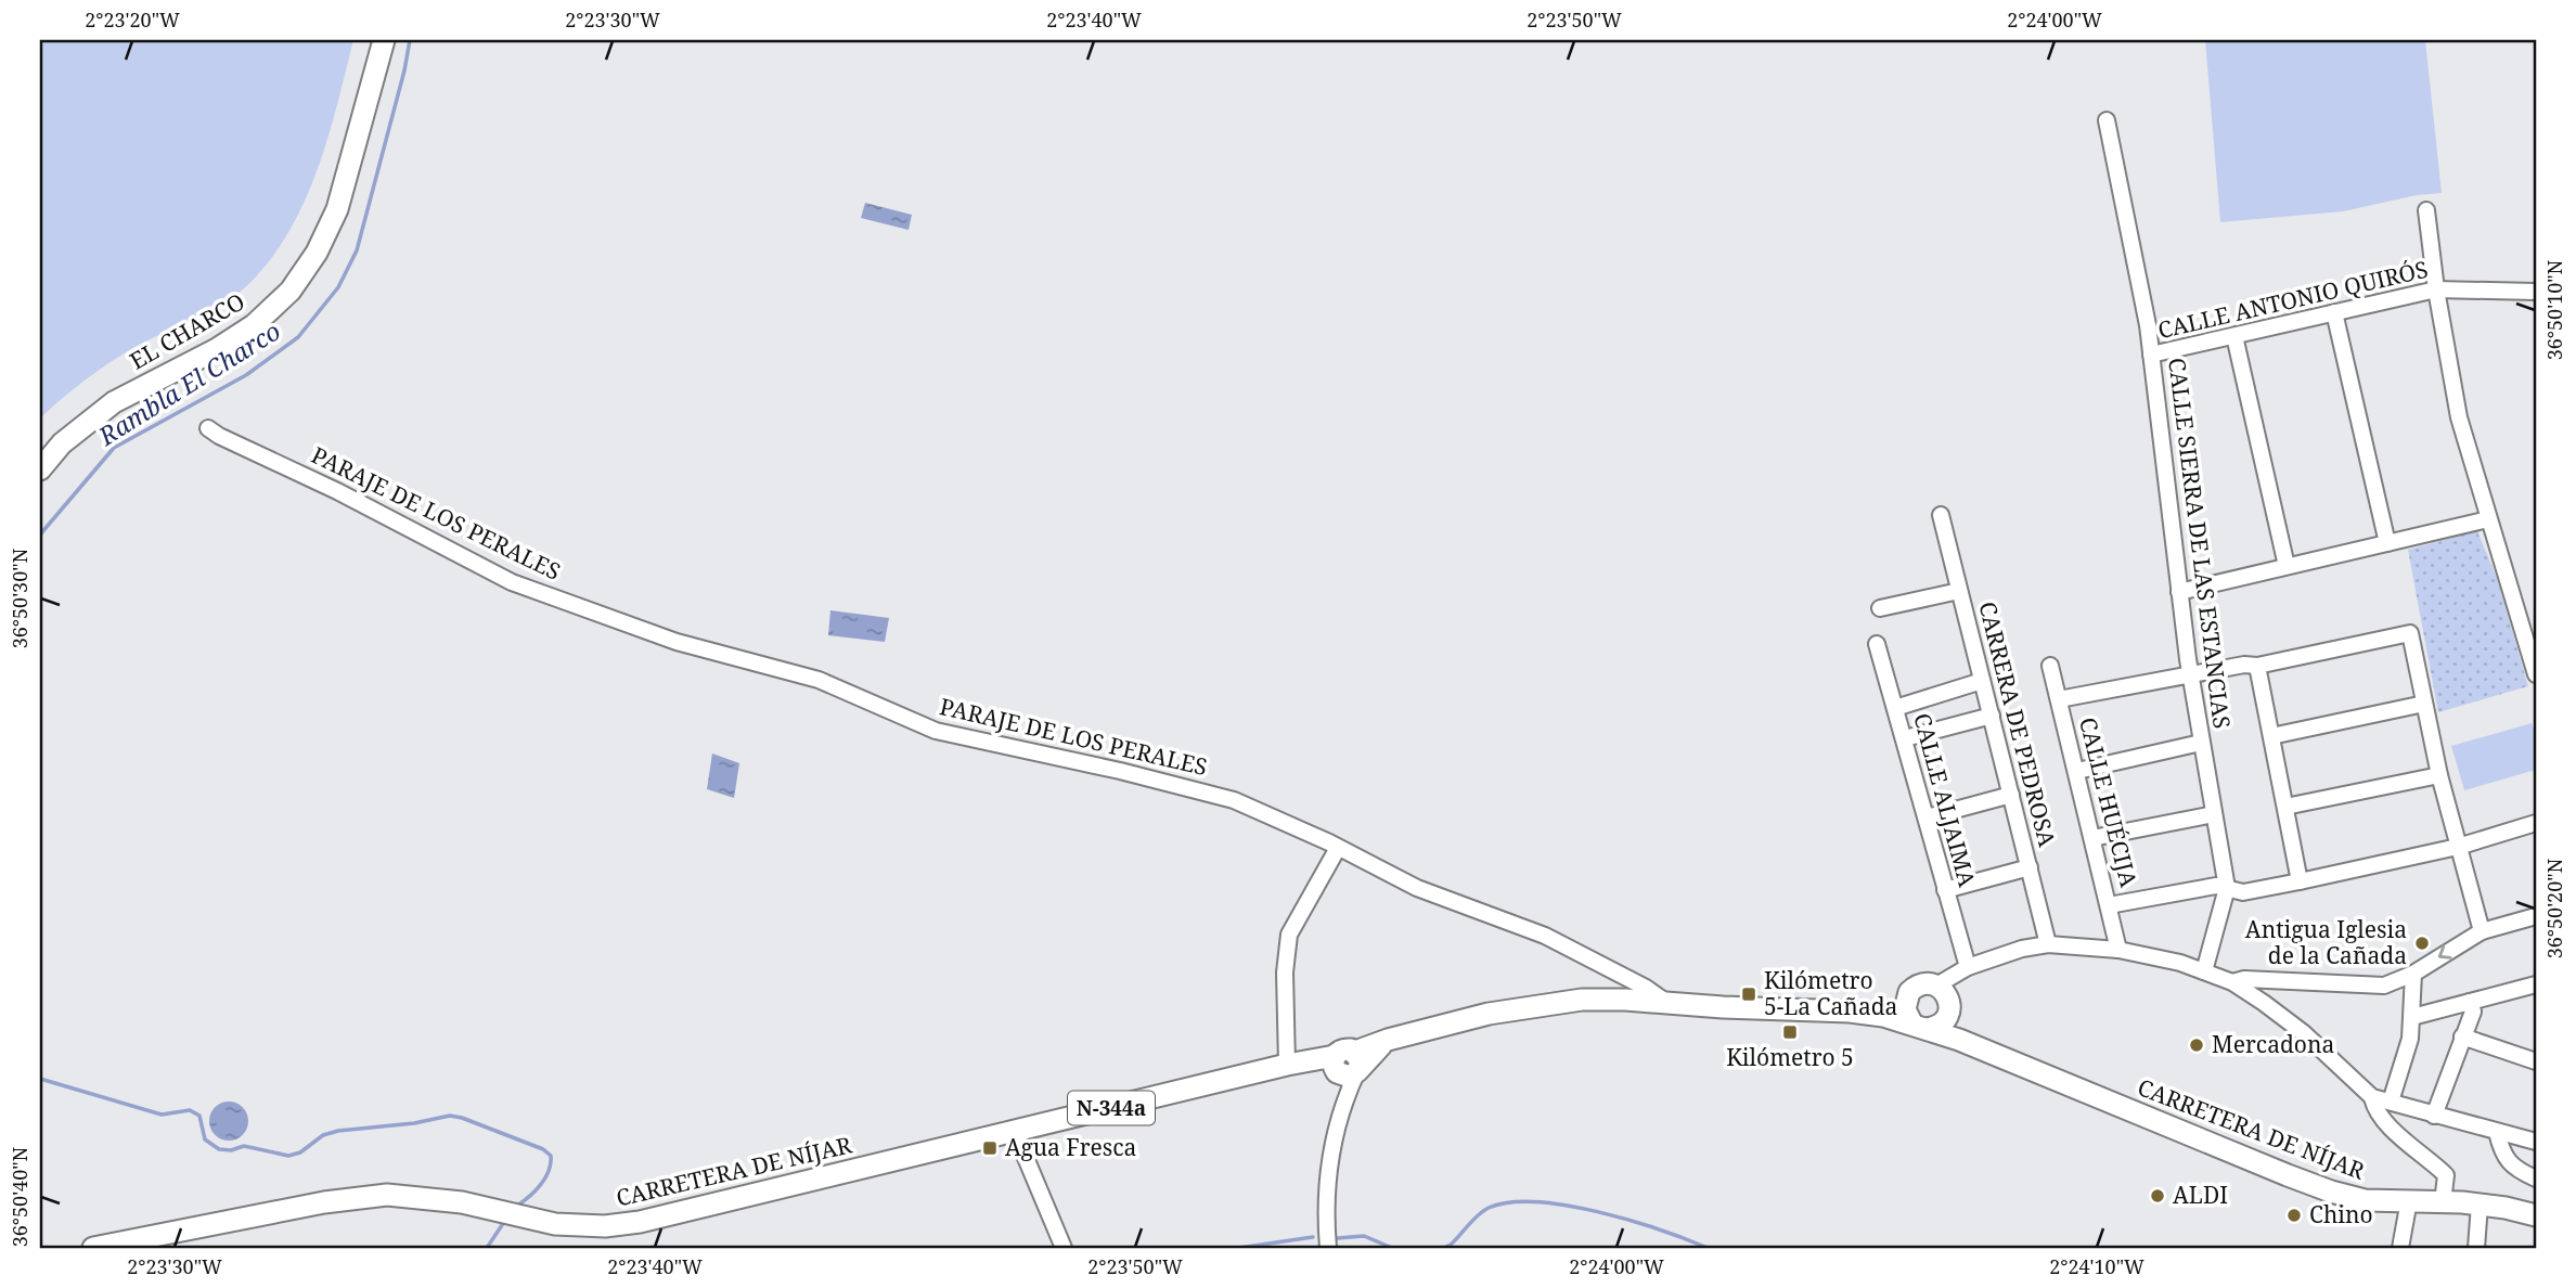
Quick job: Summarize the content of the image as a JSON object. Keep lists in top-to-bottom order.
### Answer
{
  "streets": {
    "main road": ["EL CHARCO", "N-344a", "CARRETERA DE NÍJAR"],
    "street": [
      "CALLE ANTONIO QUIRÓS",
      "PARAJE DE LOS PERALES",
      "CALLE SIERRA DE LAS ESTANCIAS",
      "CARRERA DE PEDROSA",
      "CALLE ALJAIMA",
      "CALLE HUÉCIJA"
    ]
  },
  "crossings": [
    ["CALLE ANTONIO QUIRÓS", "CALLE SIERRA DE LAS ESTANCIAS"],
    ["PARAJE DE LOS PERALES", "CARRETERA DE NÍJAR"]
  ],
  "water": ["Rambla El Charco"],
  "places": {
    "other": [
      "Antigua Iglesia de la Cañada",
      "Mercadona",
      "ALDI",
      "Chino"
    ],
    "transit": ["Kilómetro 5-La Cañada", "Kilómetro 5", "Agua Fresca"]
  },
  "coordinates": [
    "2°23'20\"W",
    "2°23'30\"W",
    "2°23'40\"W",
    "2°23'50\"W",
    "2°24'00\"W",
    "36°50'10\"N",
    "36°50'30\"N",
    "36°50'20\"N",
    "36°50'40\"N",
    "2°24'10\"W"
  ]
}
